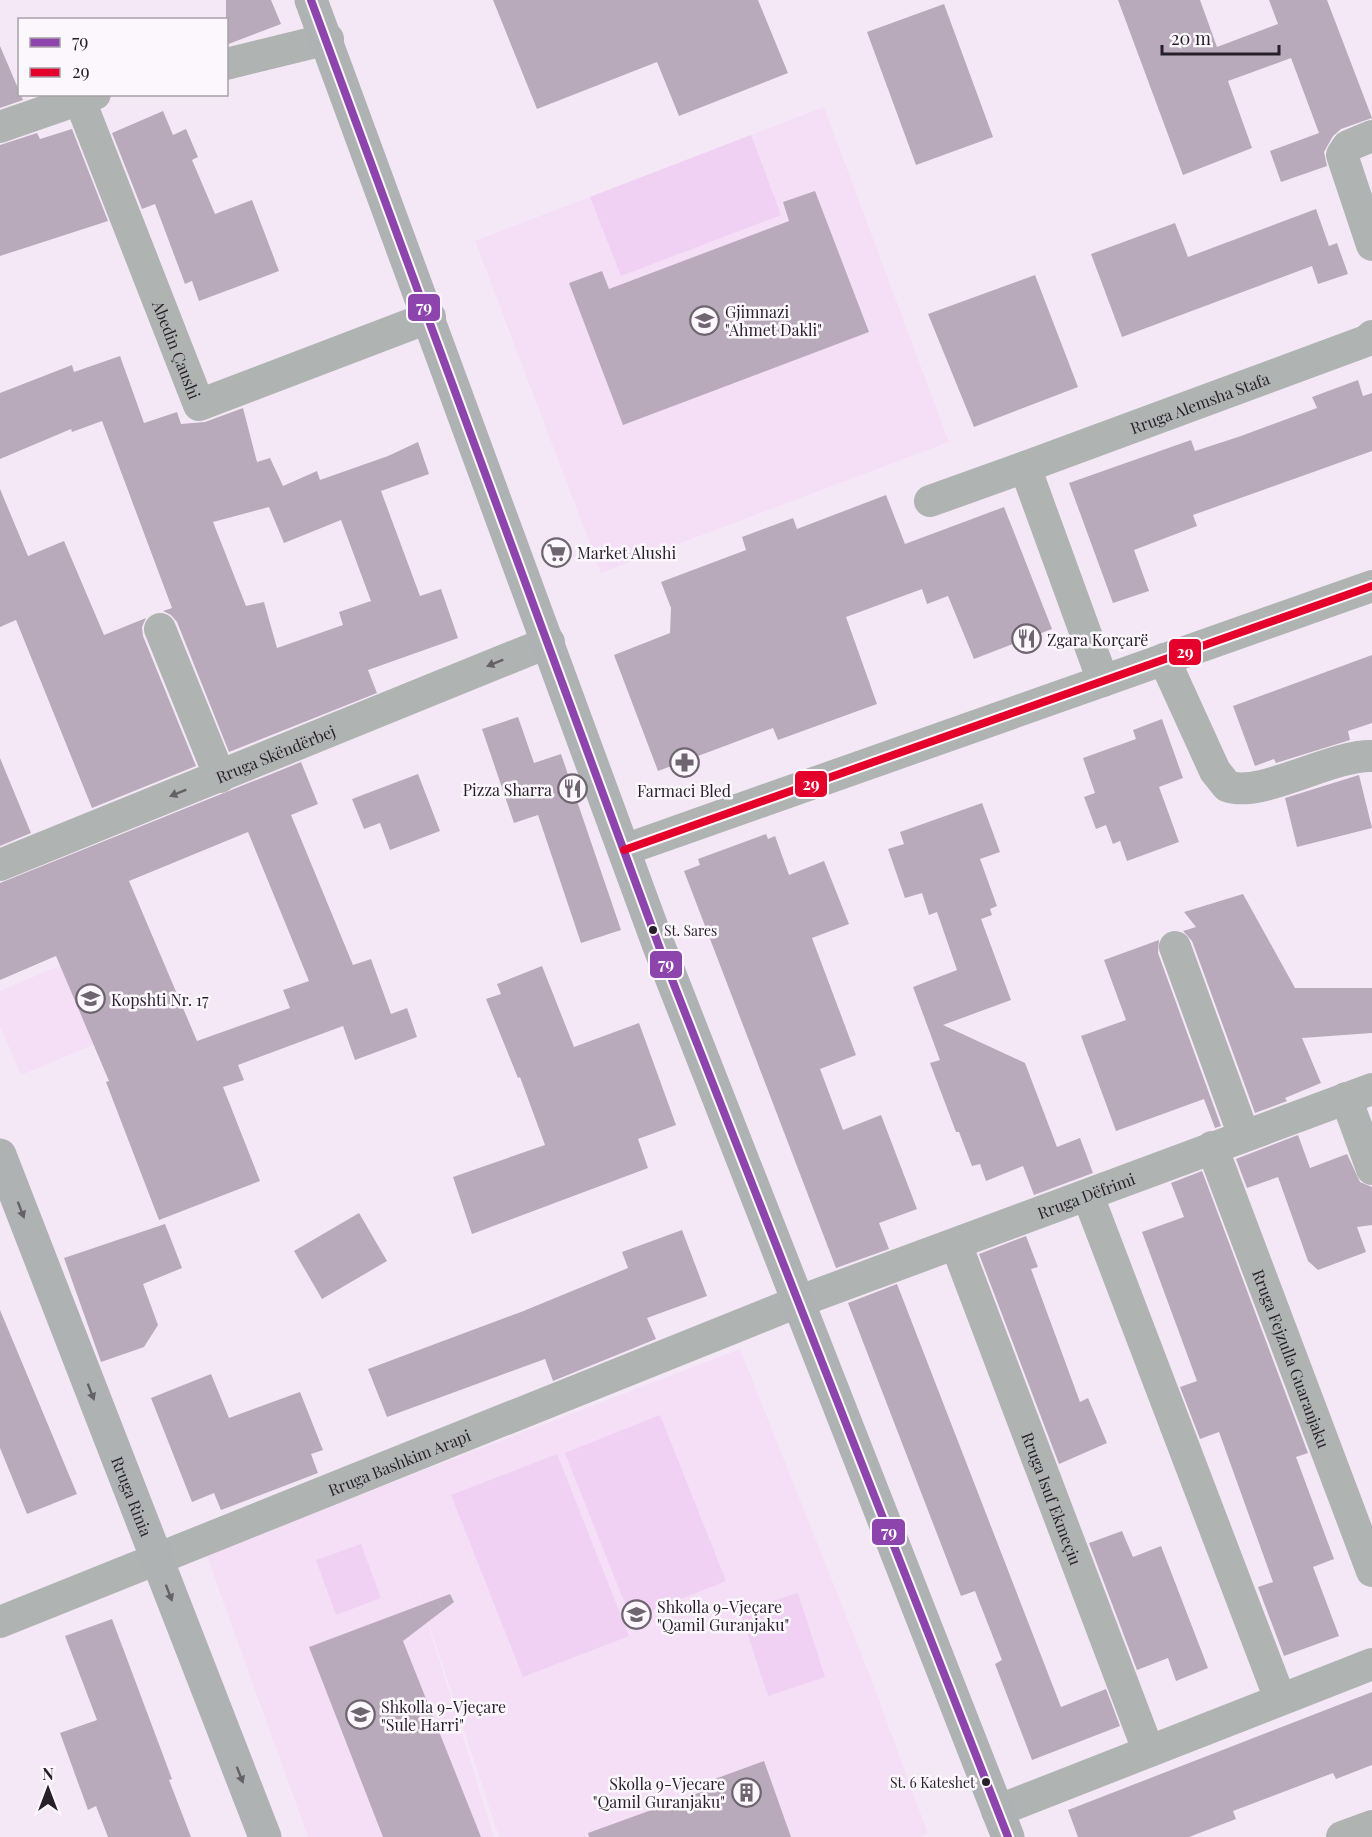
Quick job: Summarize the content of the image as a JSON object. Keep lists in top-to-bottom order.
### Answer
{
  "streets": {
    "main road": ["Rruga Rinia"],
    "street": [
      "Abedin Çaushi",
      "Rruga Alemsha Stafa",
      "Rruga Skëndërbej",
      "Rruga Dëfrimi",
      "Rruga Fejzulla Guaranjaku",
      "Rruga Bashkim Arapi",
      "Rruga Isuf Ekmeçiu"
    ]
  },
  "crossings": [
    ["Rruga Dëfrimi", "Rruga Fejzulla Guaranjaku"],
    ["Rruga Dëfrimi", "Rruga Bashkim Arapi"],
    ["Rruga Dëfrimi", "Rruga Isuf Ekmeçiu"],
    ["Rruga Bashkim Arapi", "Rruga Rinia"]
  ],
  "one_way": ["Rruga Skëndërbej", "Rruga Rinia"],
  "places": {
    "school or university": [
      "Gjimnazi \"Ahmet Dakli\"",
      "Kopshti Nr. 17",
      "Shkolla 9-Vjeçare \"Qamil Guranjaku\"",
      "Shkolla 9-Vjeçare \"Sule Harri\""
    ],
    "supermarket": ["Market Alushi"],
    "restaurant": ["Zgara Korçarë", "Pizza Sharra"],
    "pharmacy": ["Farmaci Bled"],
    "other": ["St. Sares", "St. 6 Kateshet"],
    "building": ["Skolla 9-Vjecare \"Qamil Guranjaku\""]
  },
  "lines": ["transit line 79", "transit line 29"],
  "legend": ["79", "29"],
  "scale_bar": "20 m",
  "north": "top"
}
